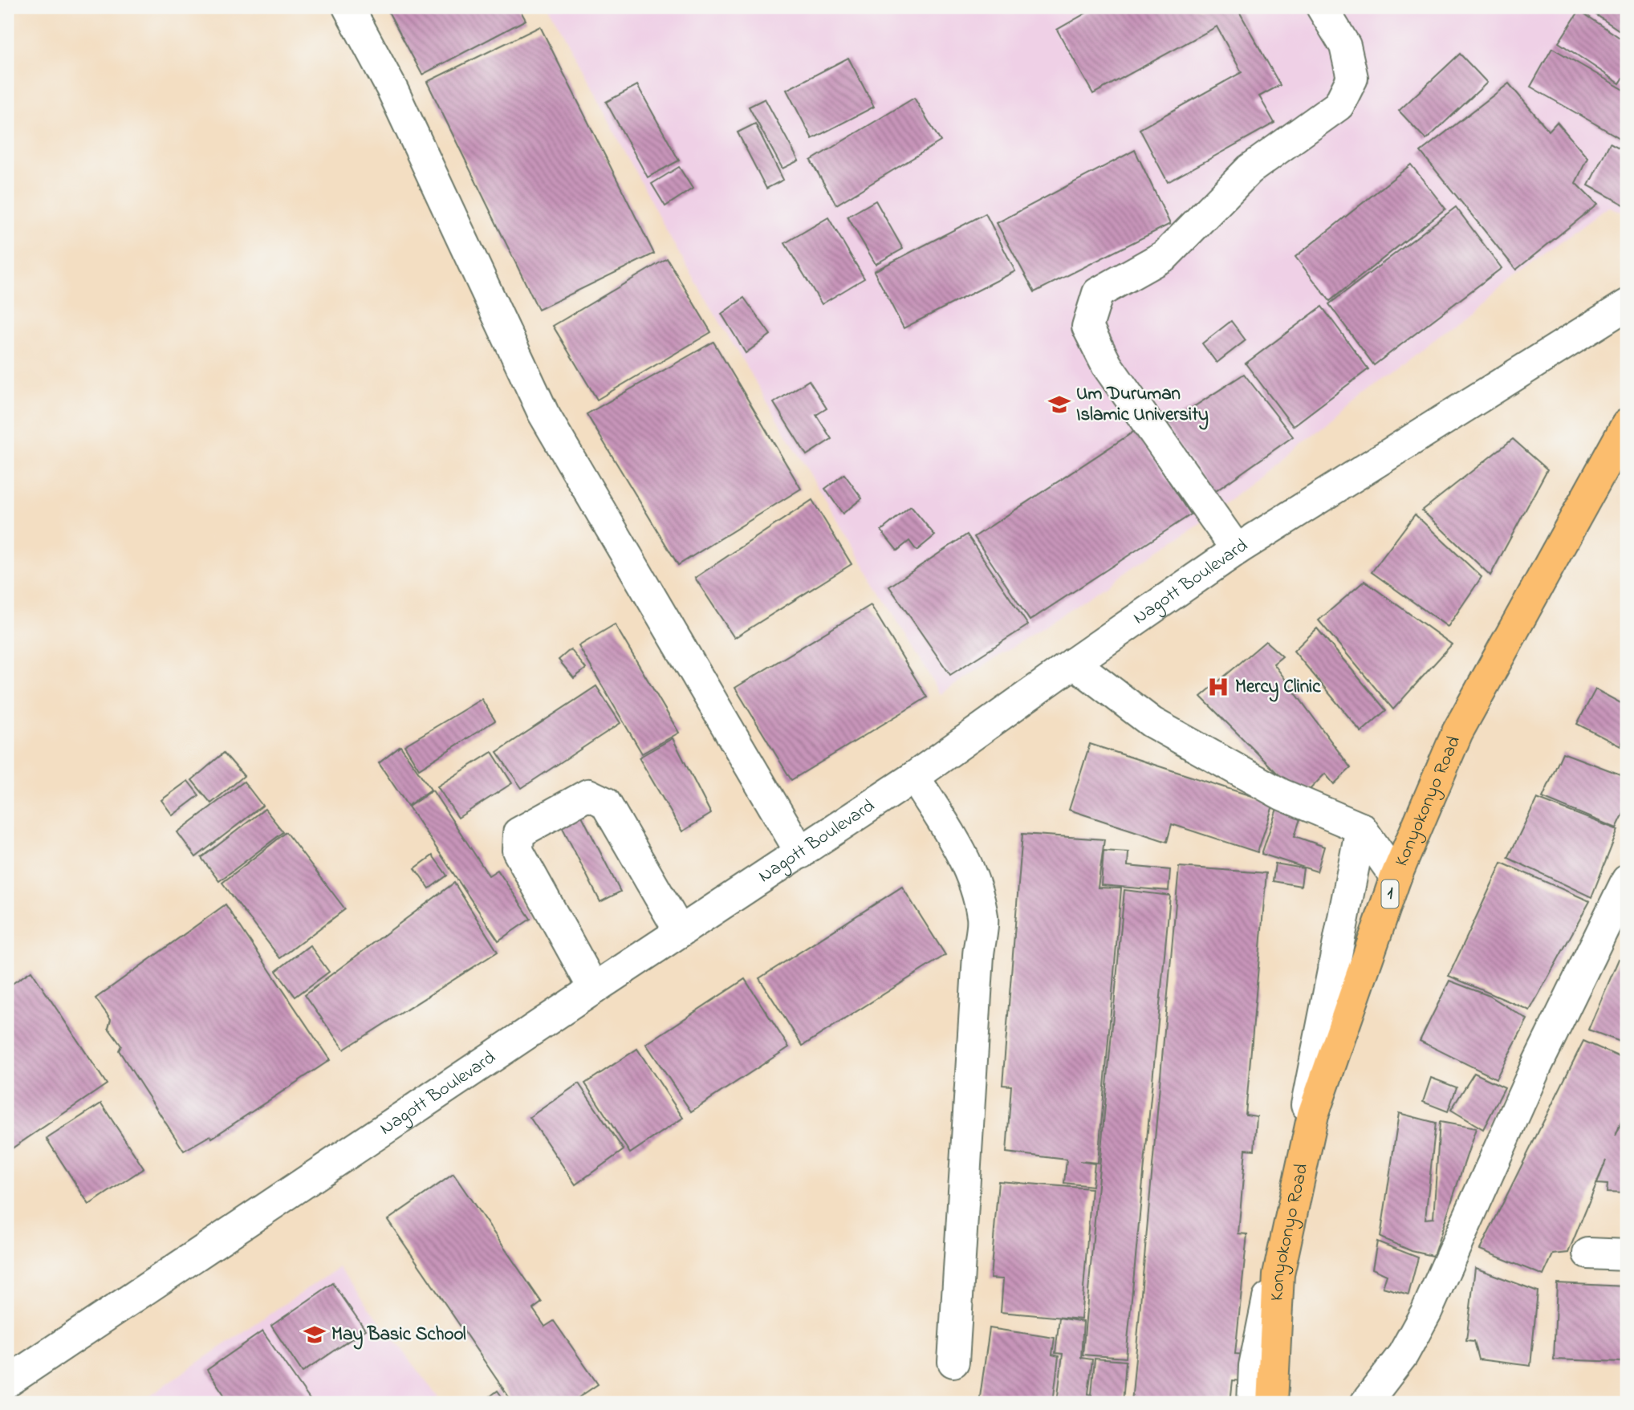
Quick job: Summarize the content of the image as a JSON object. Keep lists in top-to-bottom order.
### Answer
{
  "streets": {
    "main road": ["Konyokonyo Road", "1"],
    "street": ["Nagott Boulevard"]
  },
  "places": {
    "school or university": ["Um Duruman Islamic University", "May Basic School"],
    "hospital": ["Mercy Clinic"]
  }
}
